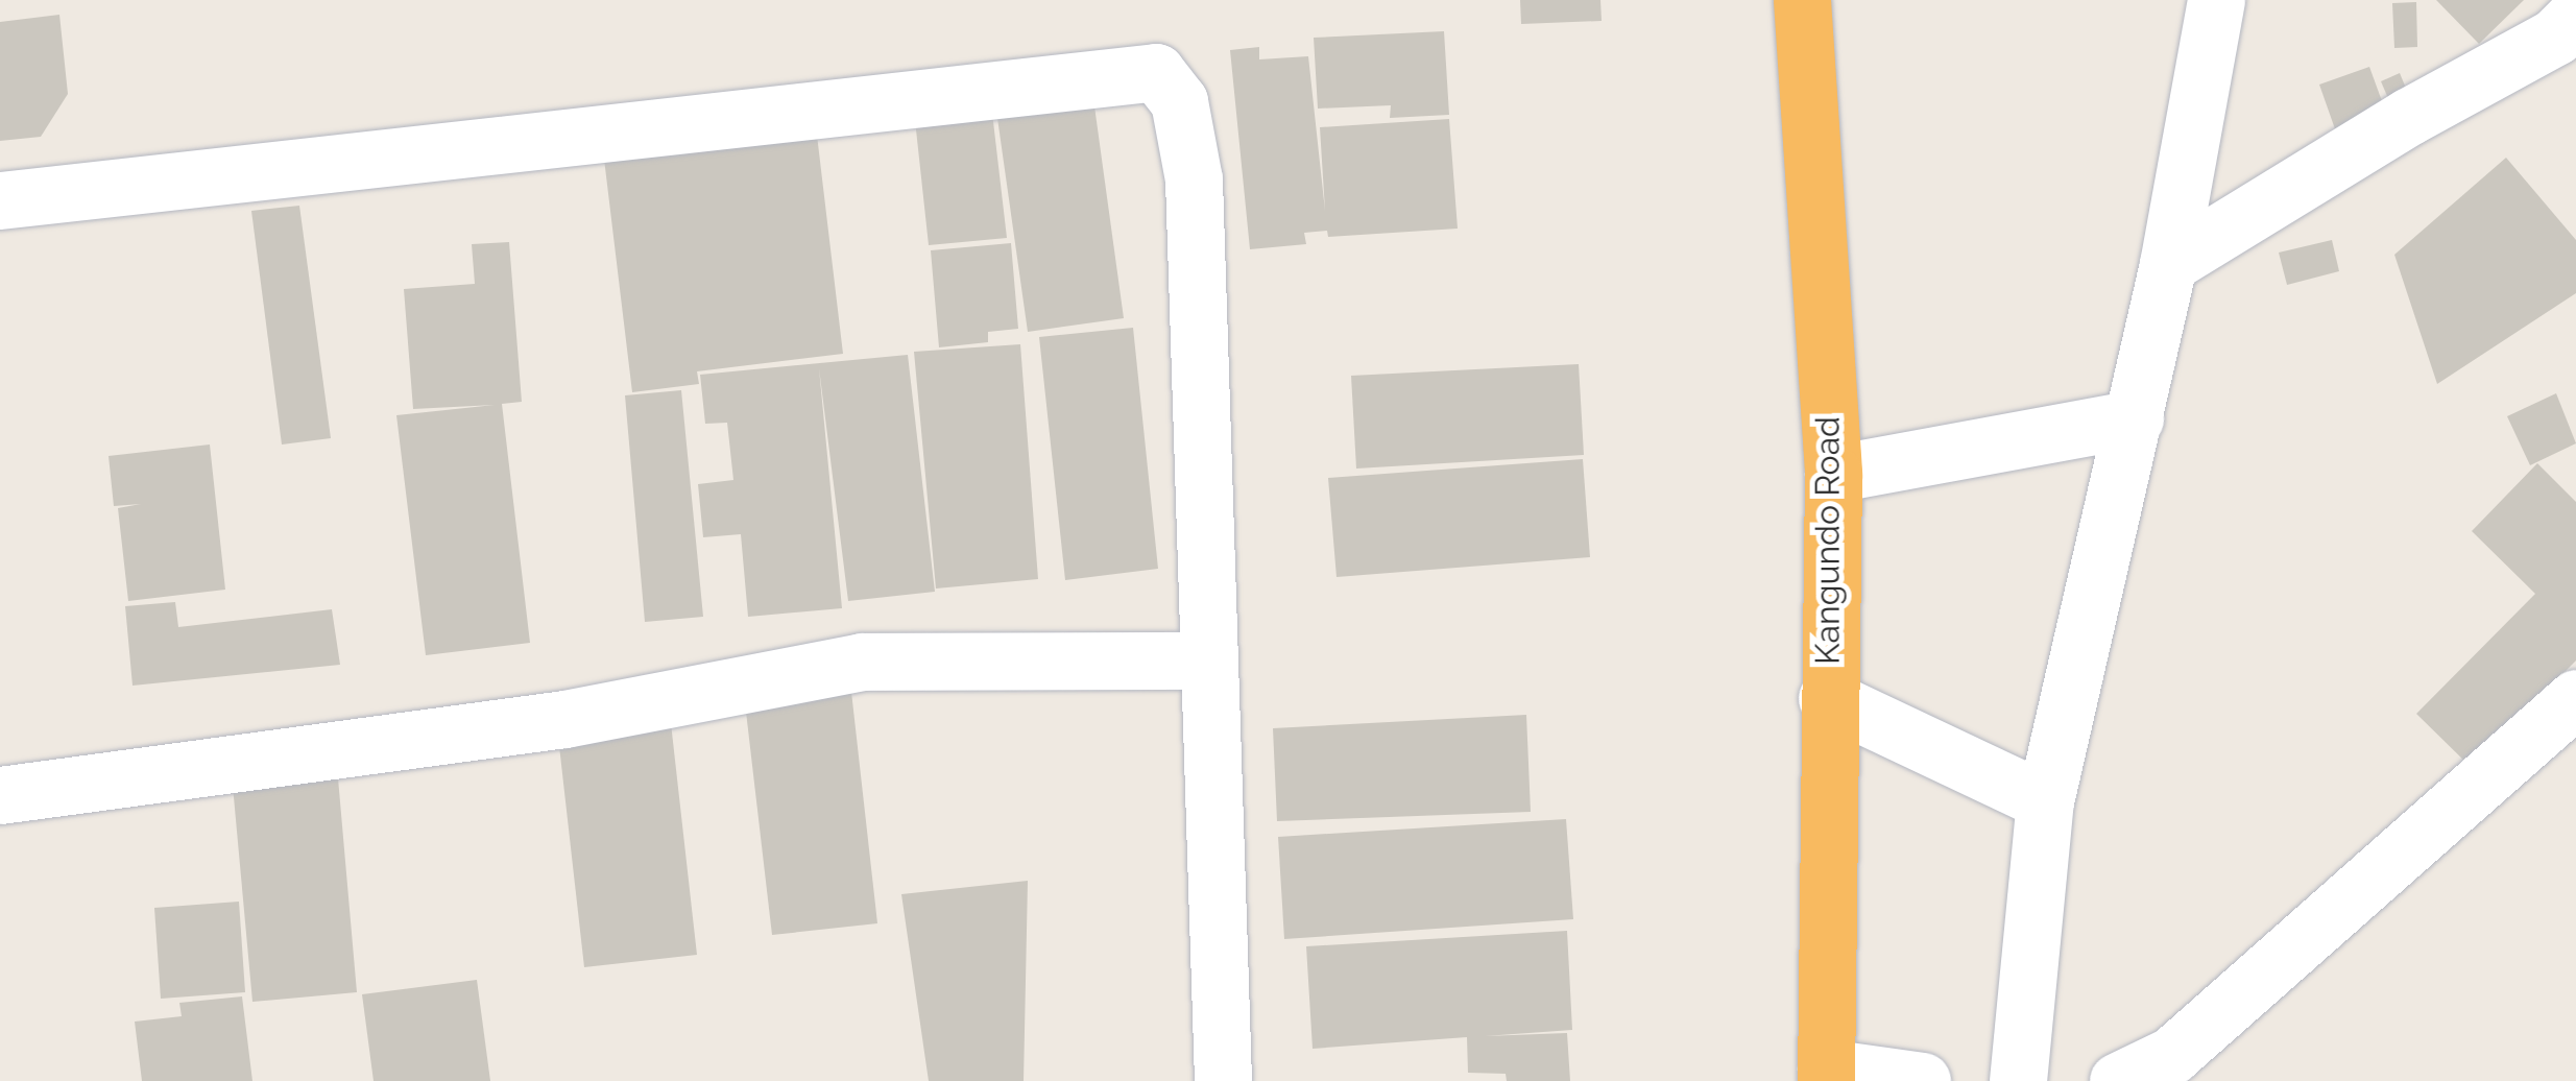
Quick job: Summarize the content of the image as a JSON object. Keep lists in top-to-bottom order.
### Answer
{
  "streets": {
    "highway": ["Kangundo Road"]
  }
}
